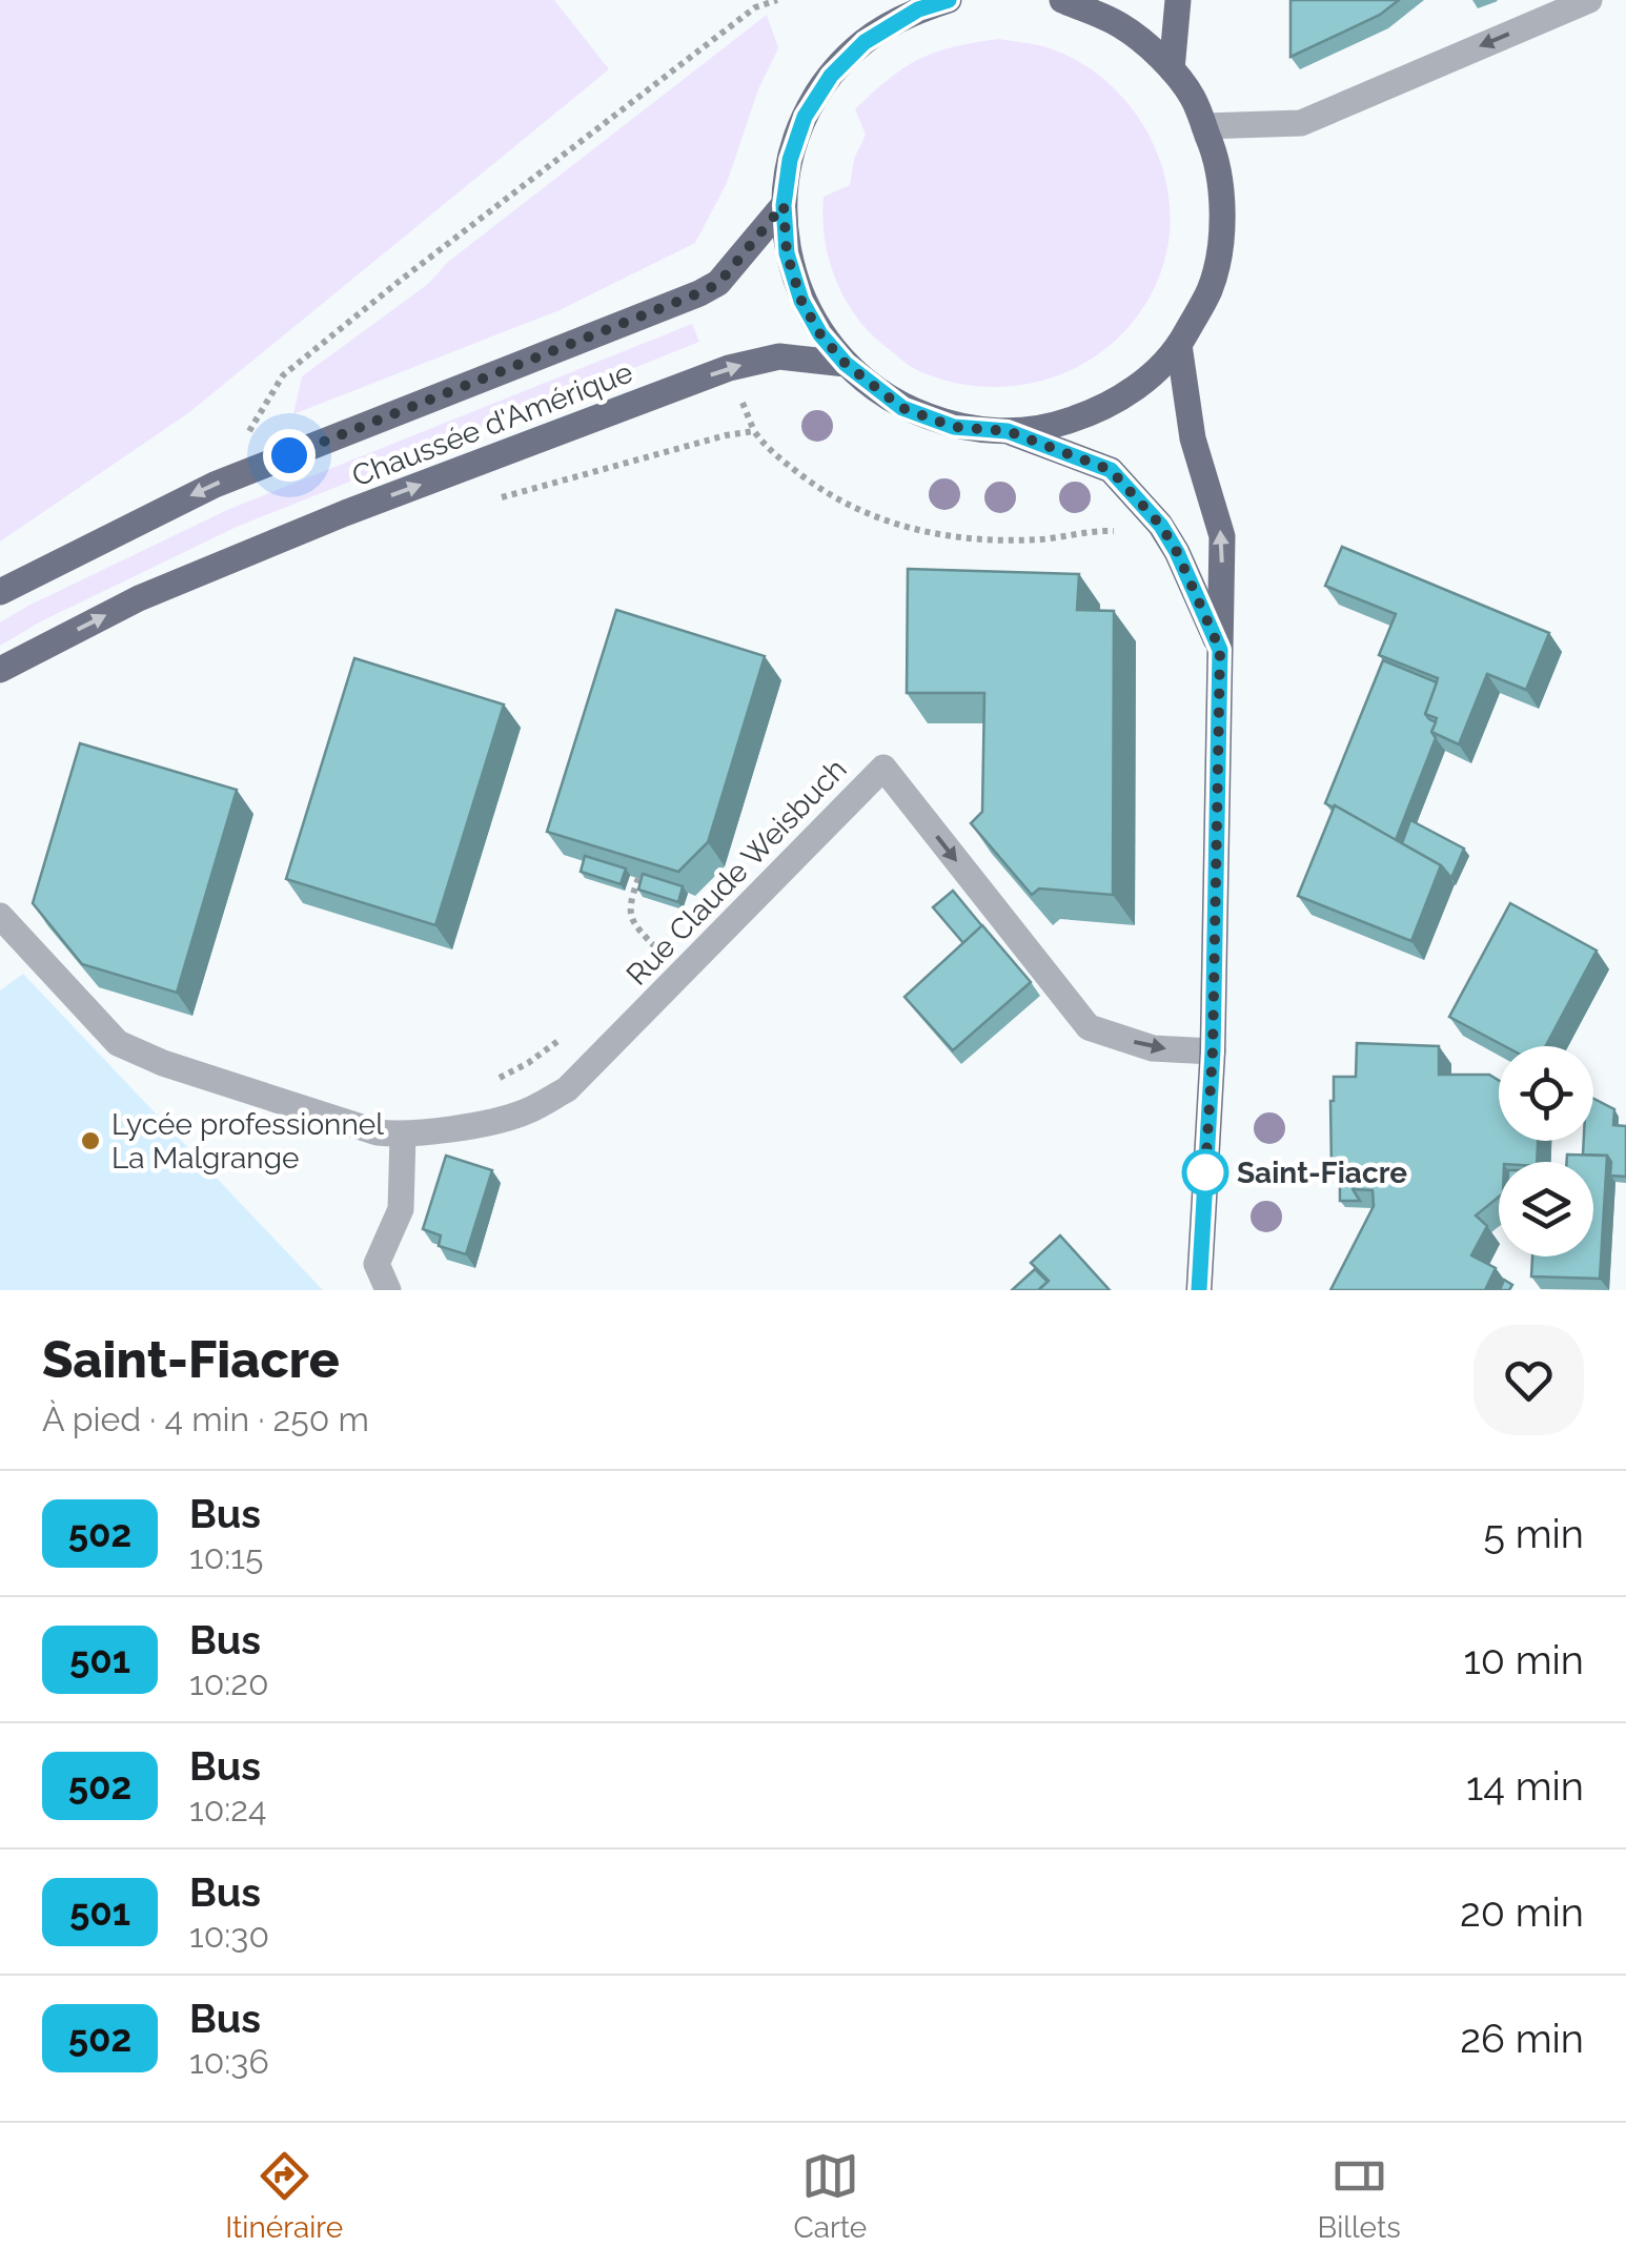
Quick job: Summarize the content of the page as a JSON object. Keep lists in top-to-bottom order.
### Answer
{
  "streets": {
    "main road": ["Chaussée d'Amérique"],
    "street": ["Rue Claude Weisbuch"]
  },
  "places": ["Lycée professionnel La Malgrange", "Saint-Fiacre"],
  "lines": ["bus line 502"],
  "page": {
    "heading": ["Saint-Fiacre", "À pied · 4 min · 250 m"],
    "list": [
      {
        "mark": "502",
        "name": "Bus",
        "note": "10:15",
        "value": "5 min"
      },
      {
        "mark": "501",
        "name": "Bus",
        "note": "10:20",
        "value": "10 min"
      },
      {
        "mark": "502",
        "name": "Bus",
        "note": "10:24",
        "value": "14 min"
      },
      {
        "mark": "501",
        "name": "Bus",
        "note": "10:30",
        "value": "20 min"
      },
      {
        "mark": "502",
        "name": "Bus",
        "note": "10:36",
        "value": "26 min"
      }
    ],
    "tabs": ["Itinéraire", "Carte", "Billets"]
  }
}
